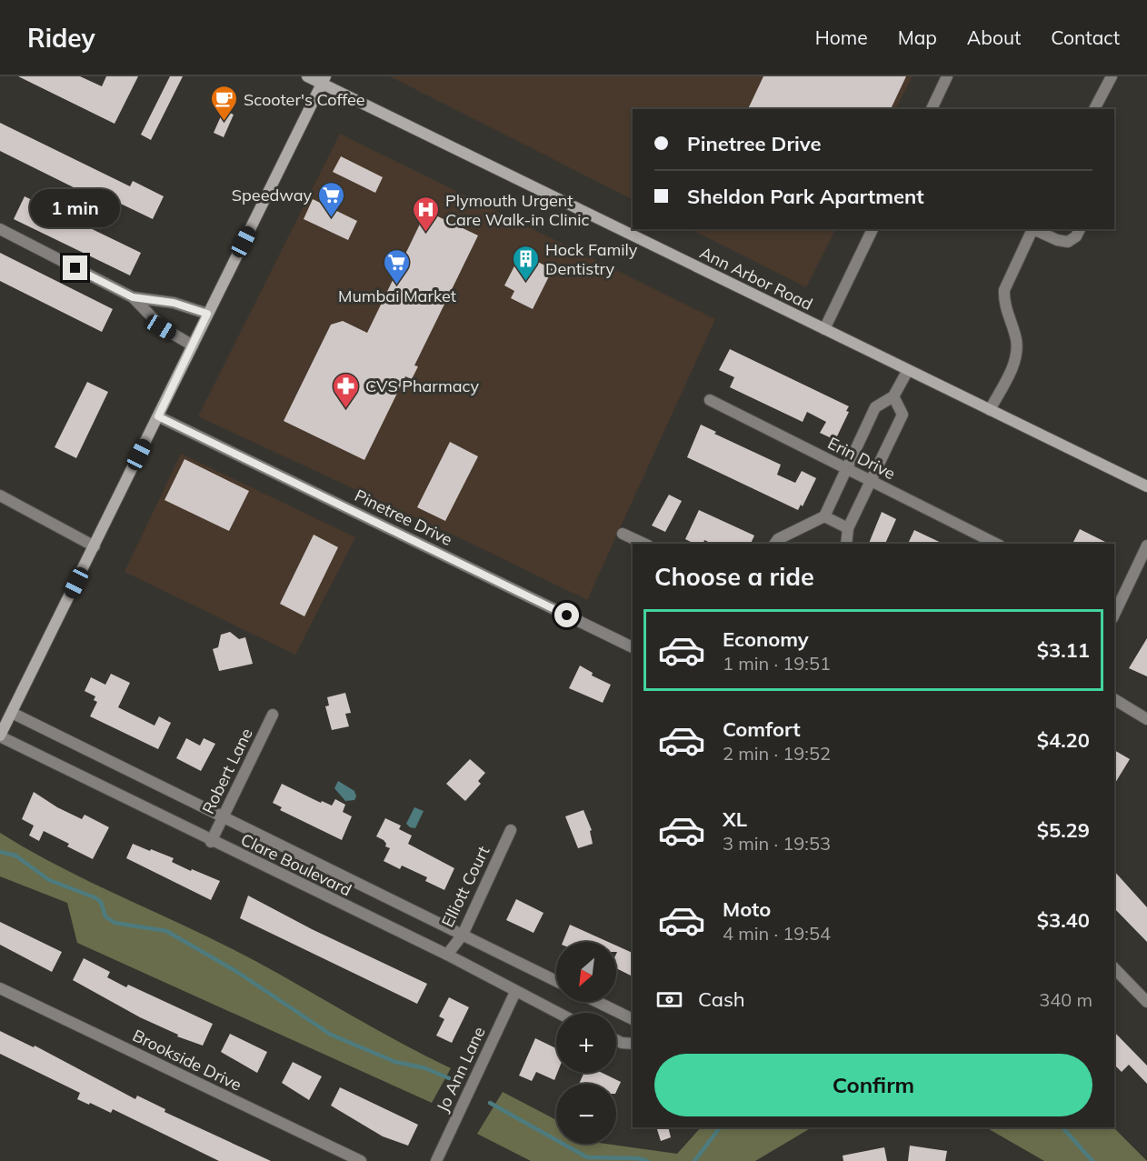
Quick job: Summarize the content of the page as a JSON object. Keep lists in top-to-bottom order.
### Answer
{
  "streets": {
    "main road": ["Ann Arbor Road"],
    "street": [
      "Erin Drive",
      "Pinetree Drive",
      "Robert Lane",
      "Clare Boulevard",
      "Elliott Court",
      "Brookside Drive",
      "Jo Ann Lane"
    ]
  },
  "crossings": [
    ["Robert Lane", "Clare Boulevard"],
    ["Clare Boulevard", "Elliott Court"],
    ["Clare Boulevard", "Jo Ann Lane"]
  ],
  "places": {
    "cafe": ["Scooter's Coffee"],
    "supermarket": ["Speedway", "Mumbai Market"],
    "hospital": ["Plymouth Urgent Care Walk-in Clinic"],
    "building": ["Hock Family Dentistry"],
    "pharmacy": ["CVS Pharmacy"]
  },
  "north": "bottom left",
  "page": {
    "header": "Ridey",
    "nav": [
      "Home",
      "Map",
      "About",
      "Contact"
    ],
    "banner": ["Pinetree Drive", "Sheldon Park Apartment"],
    "bubble": "1 min",
    "heading": "Choose a ride",
    "list": [
      {
        "name": "Economy",
        "note": "1 min · 19:51",
        "value": "$3.11"
      },
      {
        "name": "Comfort",
        "note": "2 min · 19:52",
        "value": "$4.20"
      },
      {
        "name": "XL",
        "note": "3 min · 19:53",
        "value": "$5.29"
      },
      {
        "name": "Moto",
        "note": "4 min · 19:54",
        "value": "$3.40"
      }
    ],
    "map_buttons": ["+", "−"],
    "pay": ["Cash", "340 m"],
    "buttons": "Confirm"
  }
}
